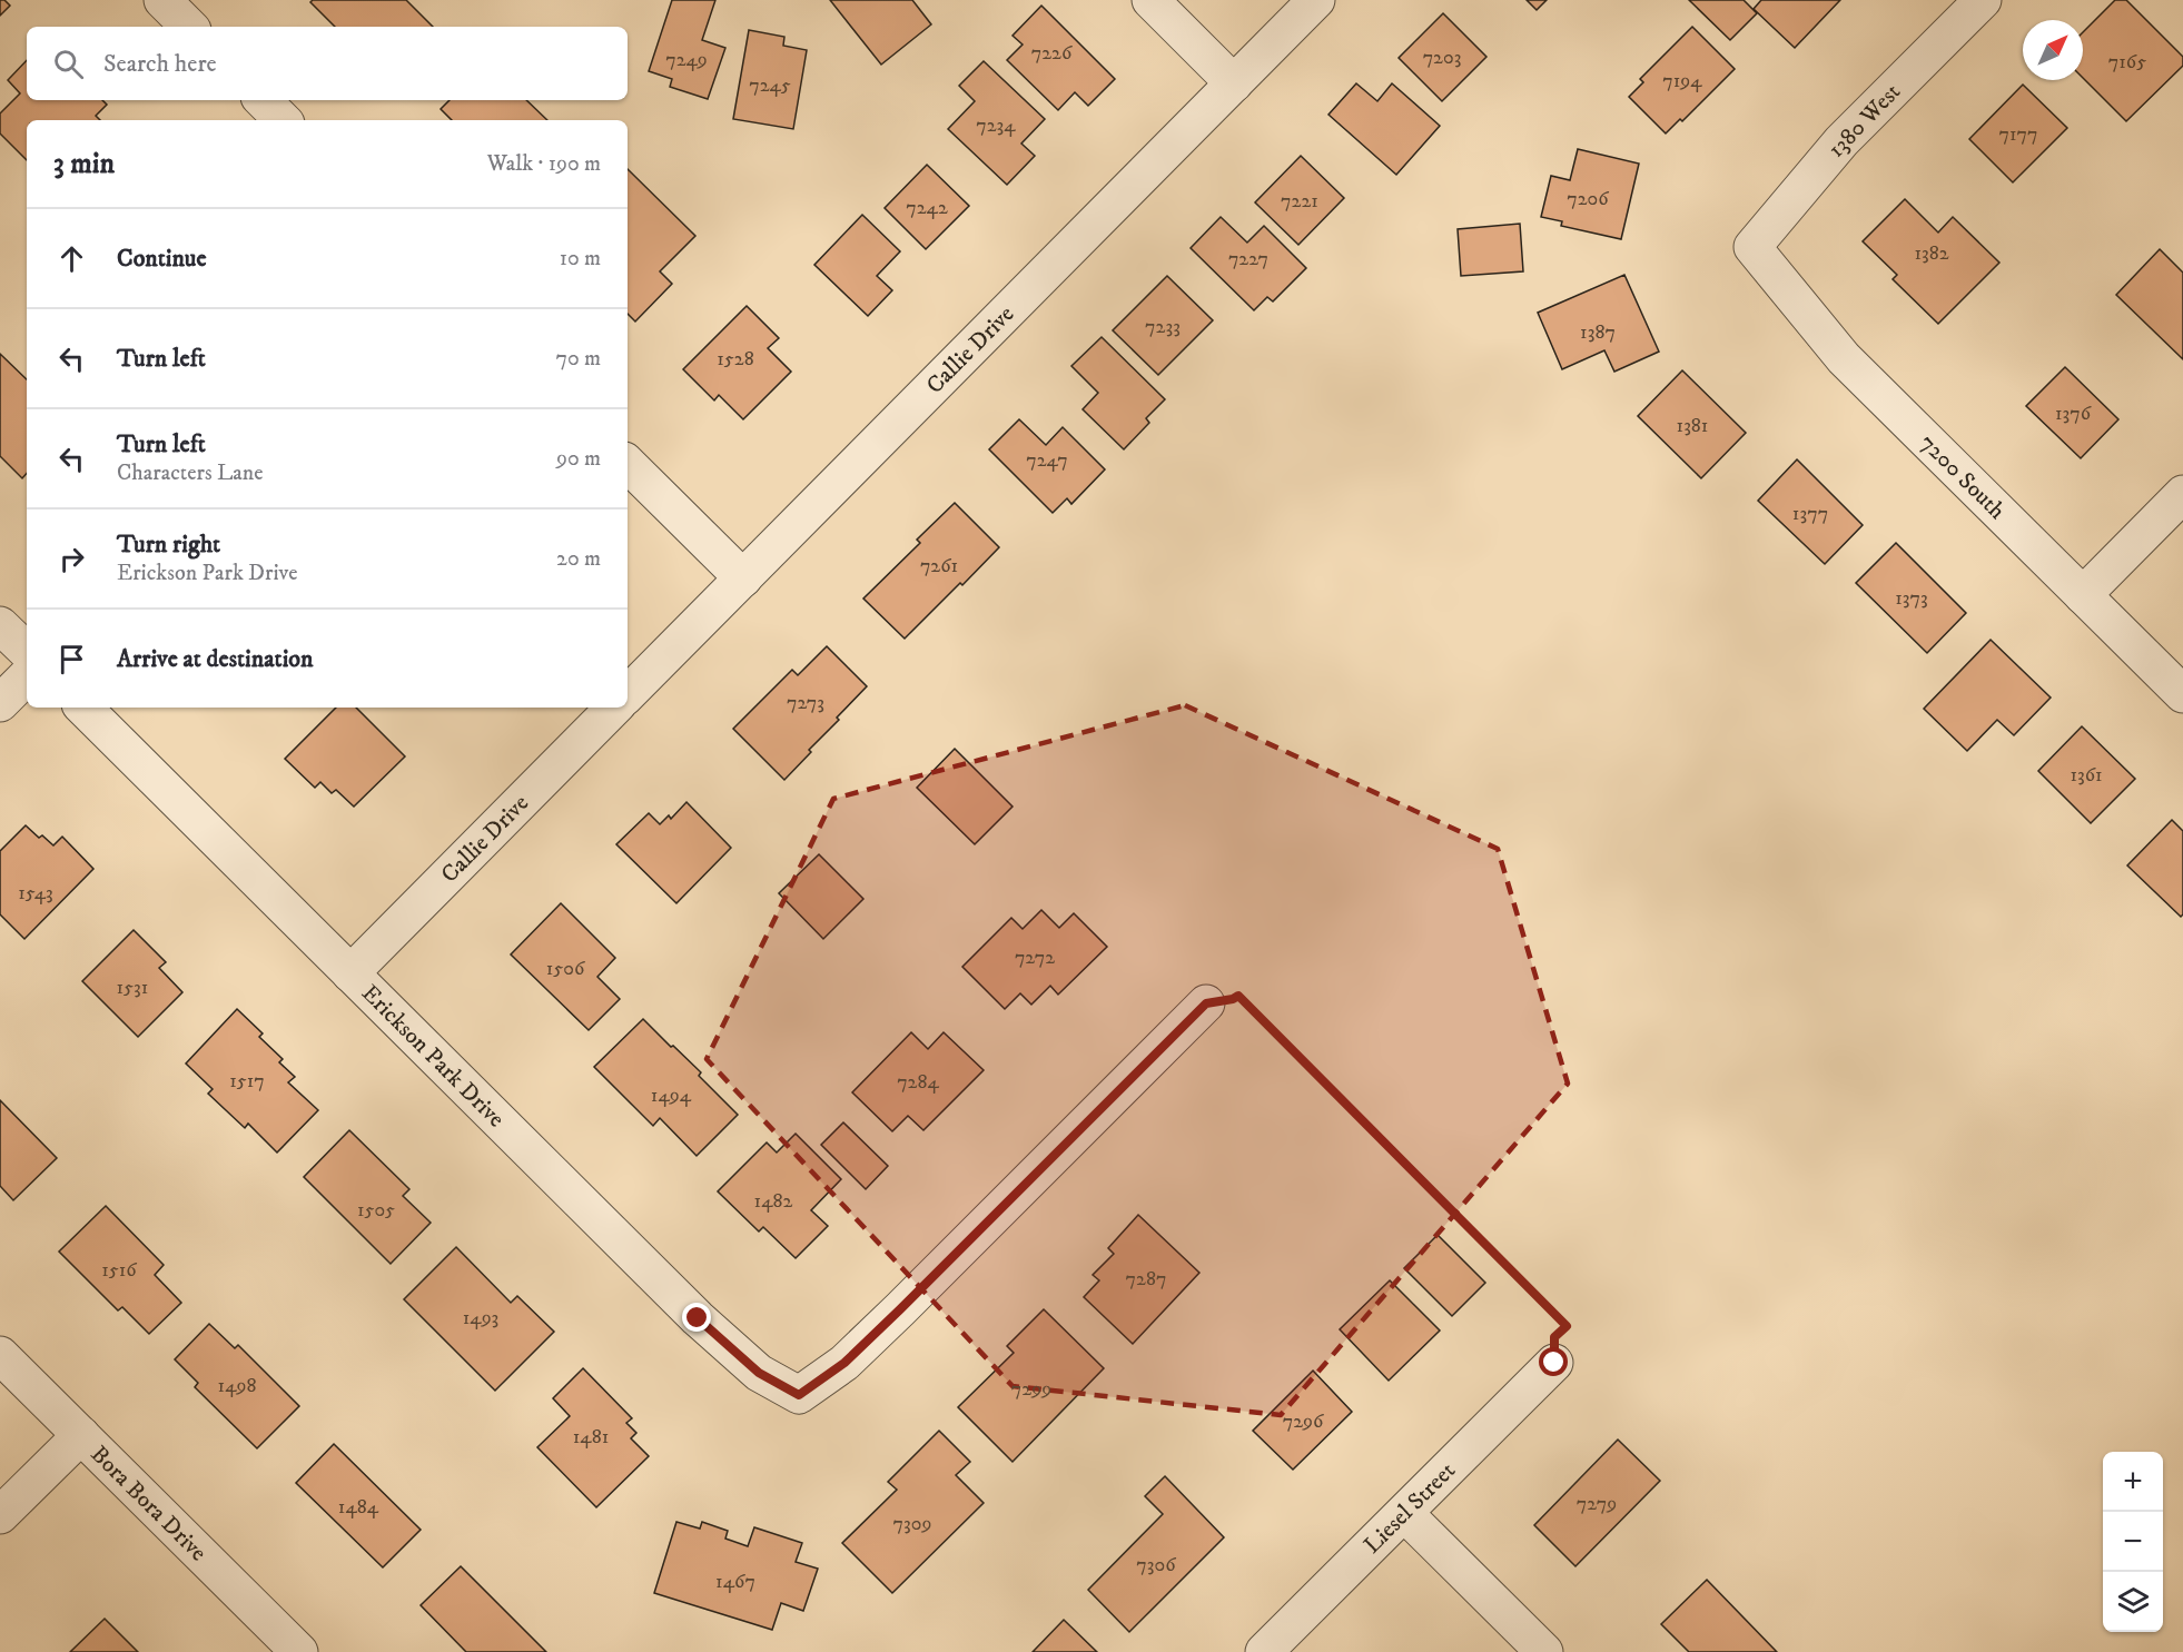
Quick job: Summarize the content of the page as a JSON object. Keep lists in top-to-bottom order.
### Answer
{
  "streets": {
    "street": [
      "1380 West",
      "Callie Drive",
      "7200 South",
      "Erickson Park Drive",
      "Bora Bora Drive",
      "Liesel Street"
    ]
  },
  "crossings": [
    ["1380 West", "7200 South"],
    ["Callie Drive", "Erickson Park Drive"]
  ],
  "house_numbers": [
    "7226",
    "7203",
    "7249",
    "7165",
    "7194",
    "7245",
    "7234",
    "7177",
    "7206",
    "7221",
    "7242",
    "1382",
    "7227",
    "7233",
    "1387",
    "1528",
    "1376",
    "1381",
    "7247",
    "1377",
    "7261",
    "1373",
    "7273",
    "1361",
    "1543",
    "7272",
    "1506",
    "1531",
    "1517",
    "7284",
    "1494",
    "1482",
    "1505",
    "1516",
    "7287",
    "1493",
    "1498",
    "7299",
    "7296",
    "1481",
    "7279",
    "1484",
    "7309",
    "7306",
    "1467"
  ],
  "north": "top right",
  "page": {
    "search": "Search here",
    "heading": ["3 min", "Walk · 190 m"],
    "list": [
      ["Continue", "10 m"],
      ["Turn left", "70 m"],
      ["Turn left", "Characters Lane", "90 m"],
      ["Turn right", "Erickson Park Drive", "20 m"],
      "Arrive at destination"
    ],
    "map_buttons": ["+", "−"]
  }
}
